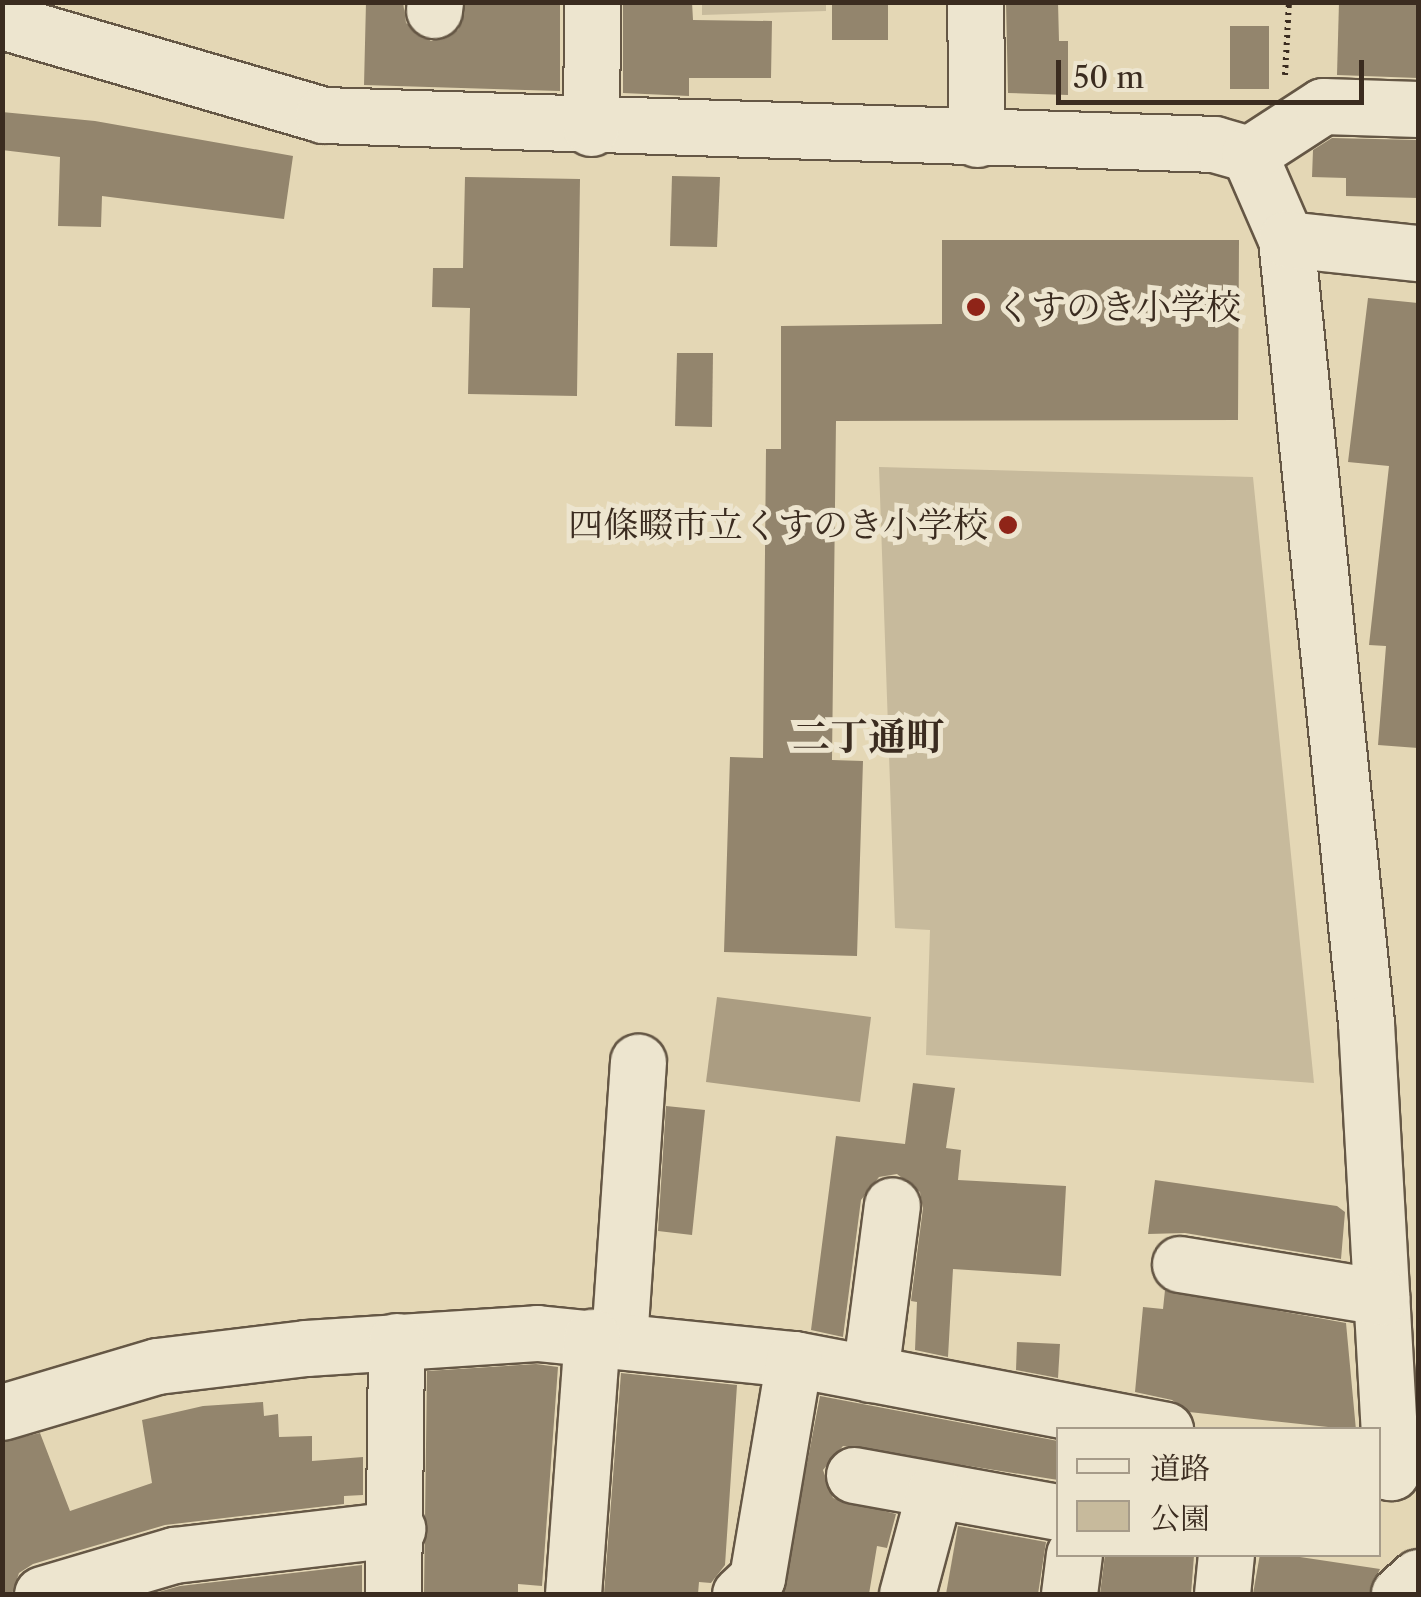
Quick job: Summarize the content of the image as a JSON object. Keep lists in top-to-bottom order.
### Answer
{
  "districts": ["二丁通町"],
  "places": ["くすのき小学校", "四條畷市立くすのき小学校"],
  "legend": ["道路", "公園"],
  "scale_bar": "50 m"
}
